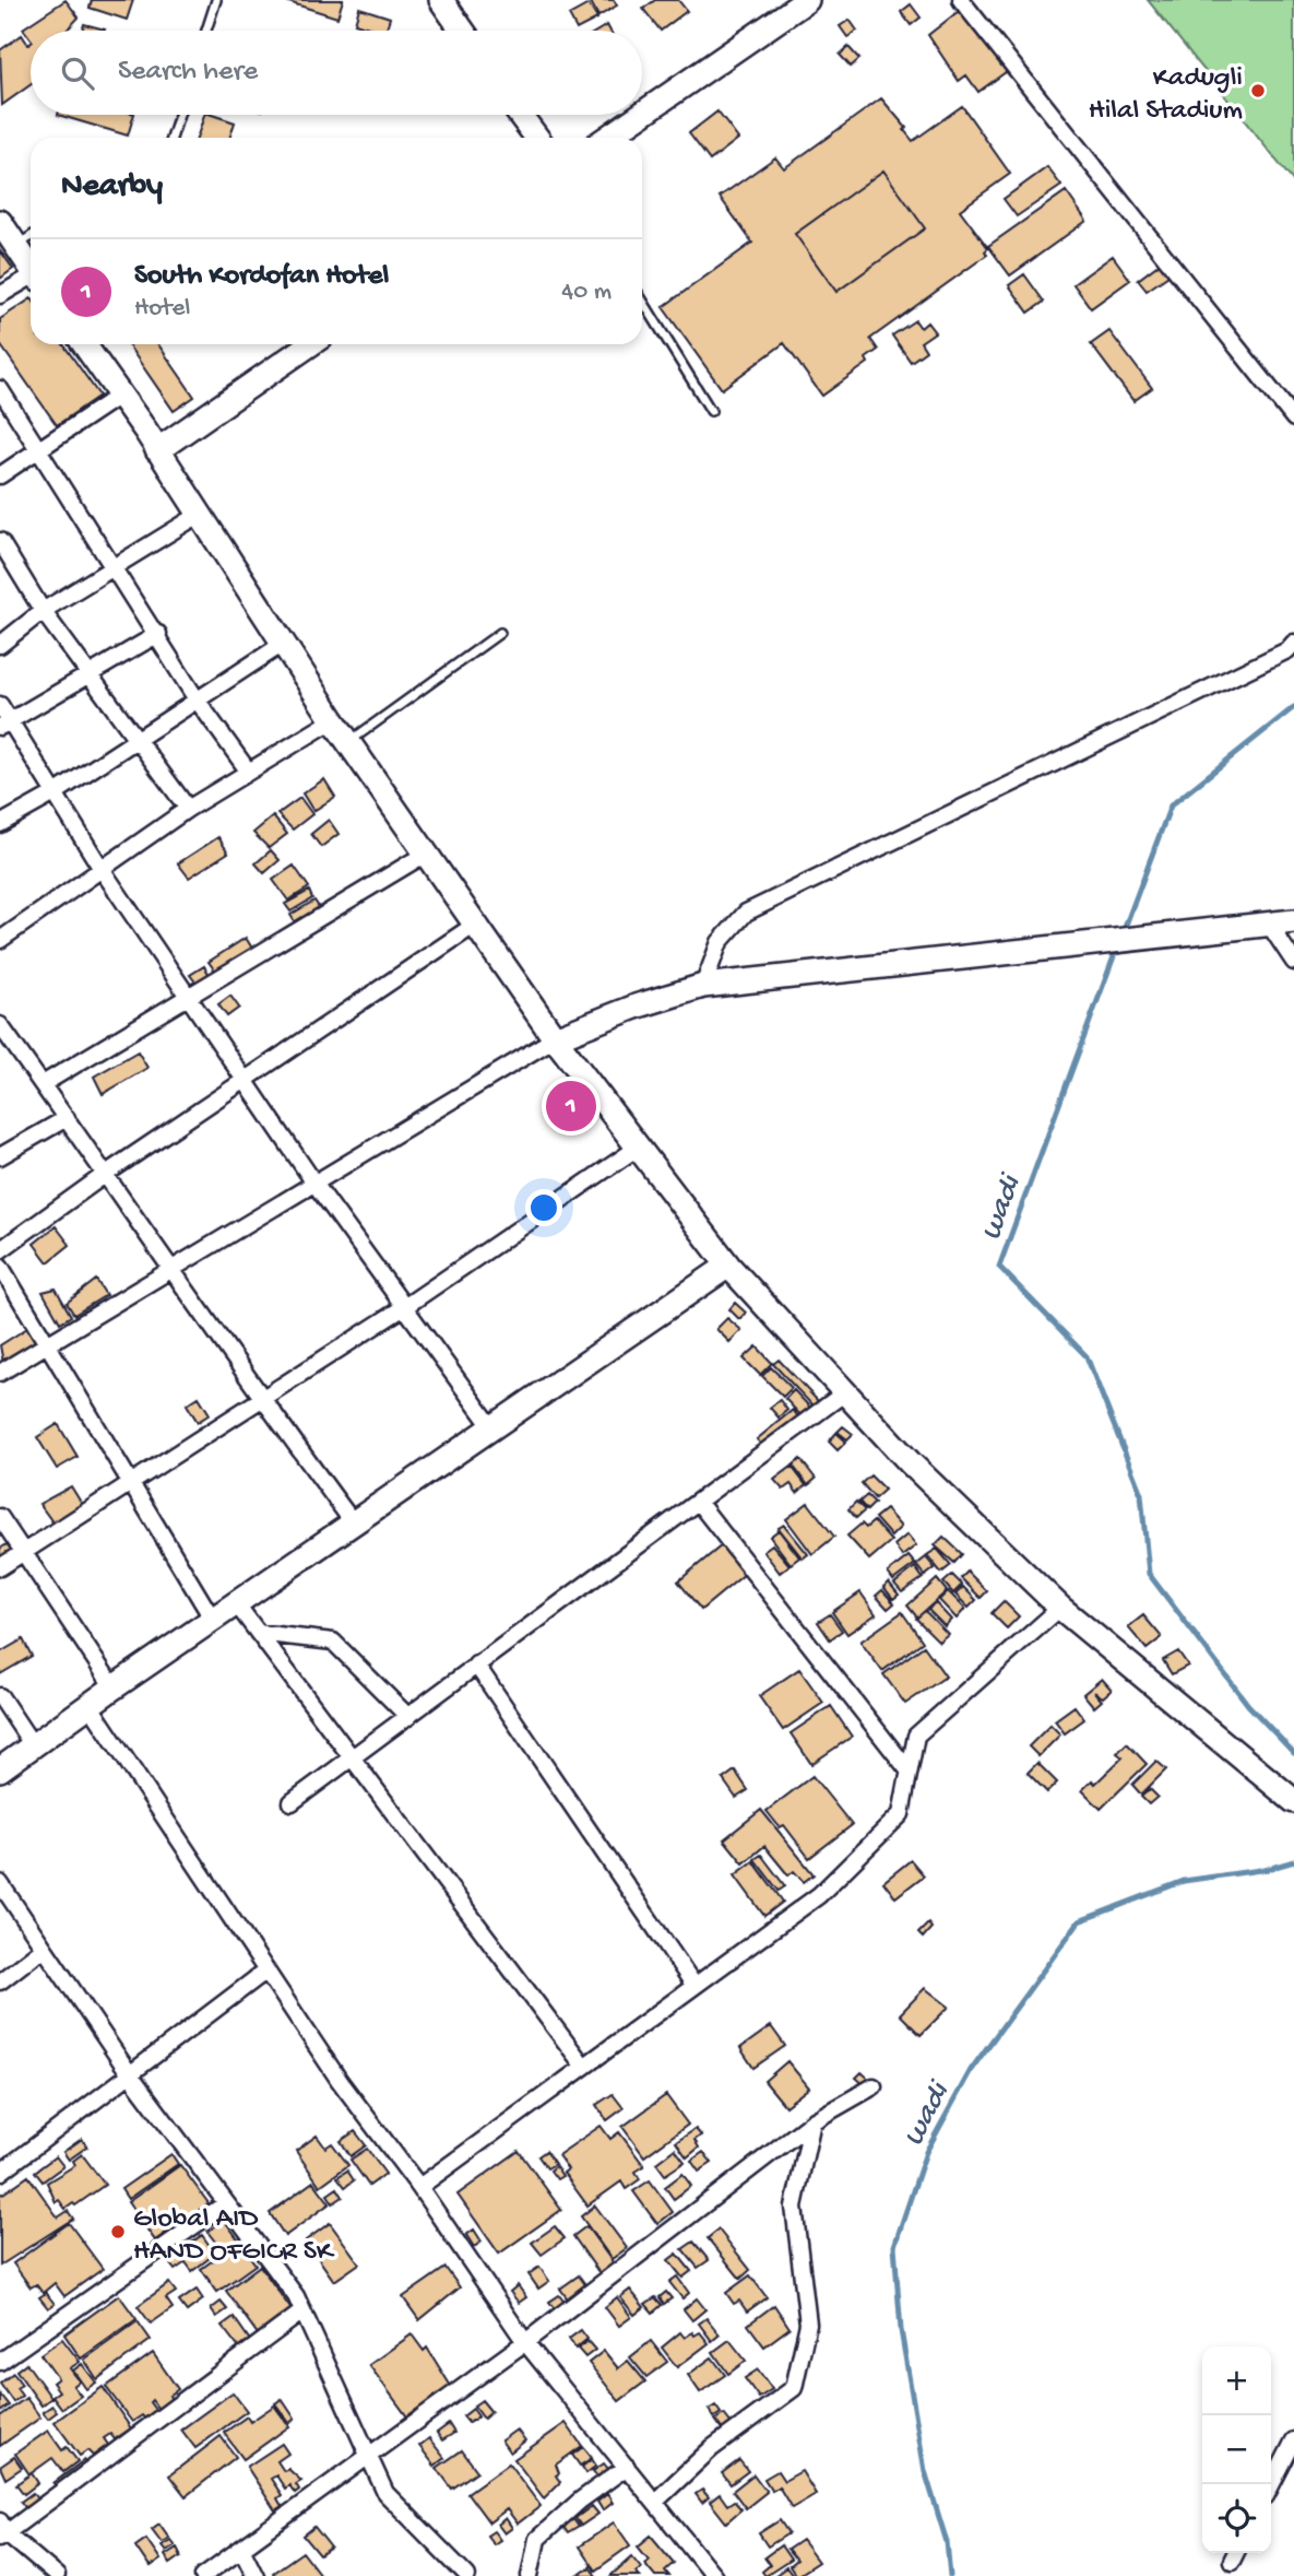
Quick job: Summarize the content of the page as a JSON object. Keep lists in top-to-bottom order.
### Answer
{
  "water": ["wadi"],
  "places": ["Kadugli Hilal Stadium", "Global AID HAND OFGICR SK"],
  "page": {
    "search": "Search here",
    "heading": "Nearby",
    "list": [
      {
        "mark": "1",
        "name": "South Kordofan Hotel",
        "note": "Hotel",
        "value": "40 m"
      }
    ],
    "pins": "1",
    "map_buttons": ["+", "−"]
  }
}
